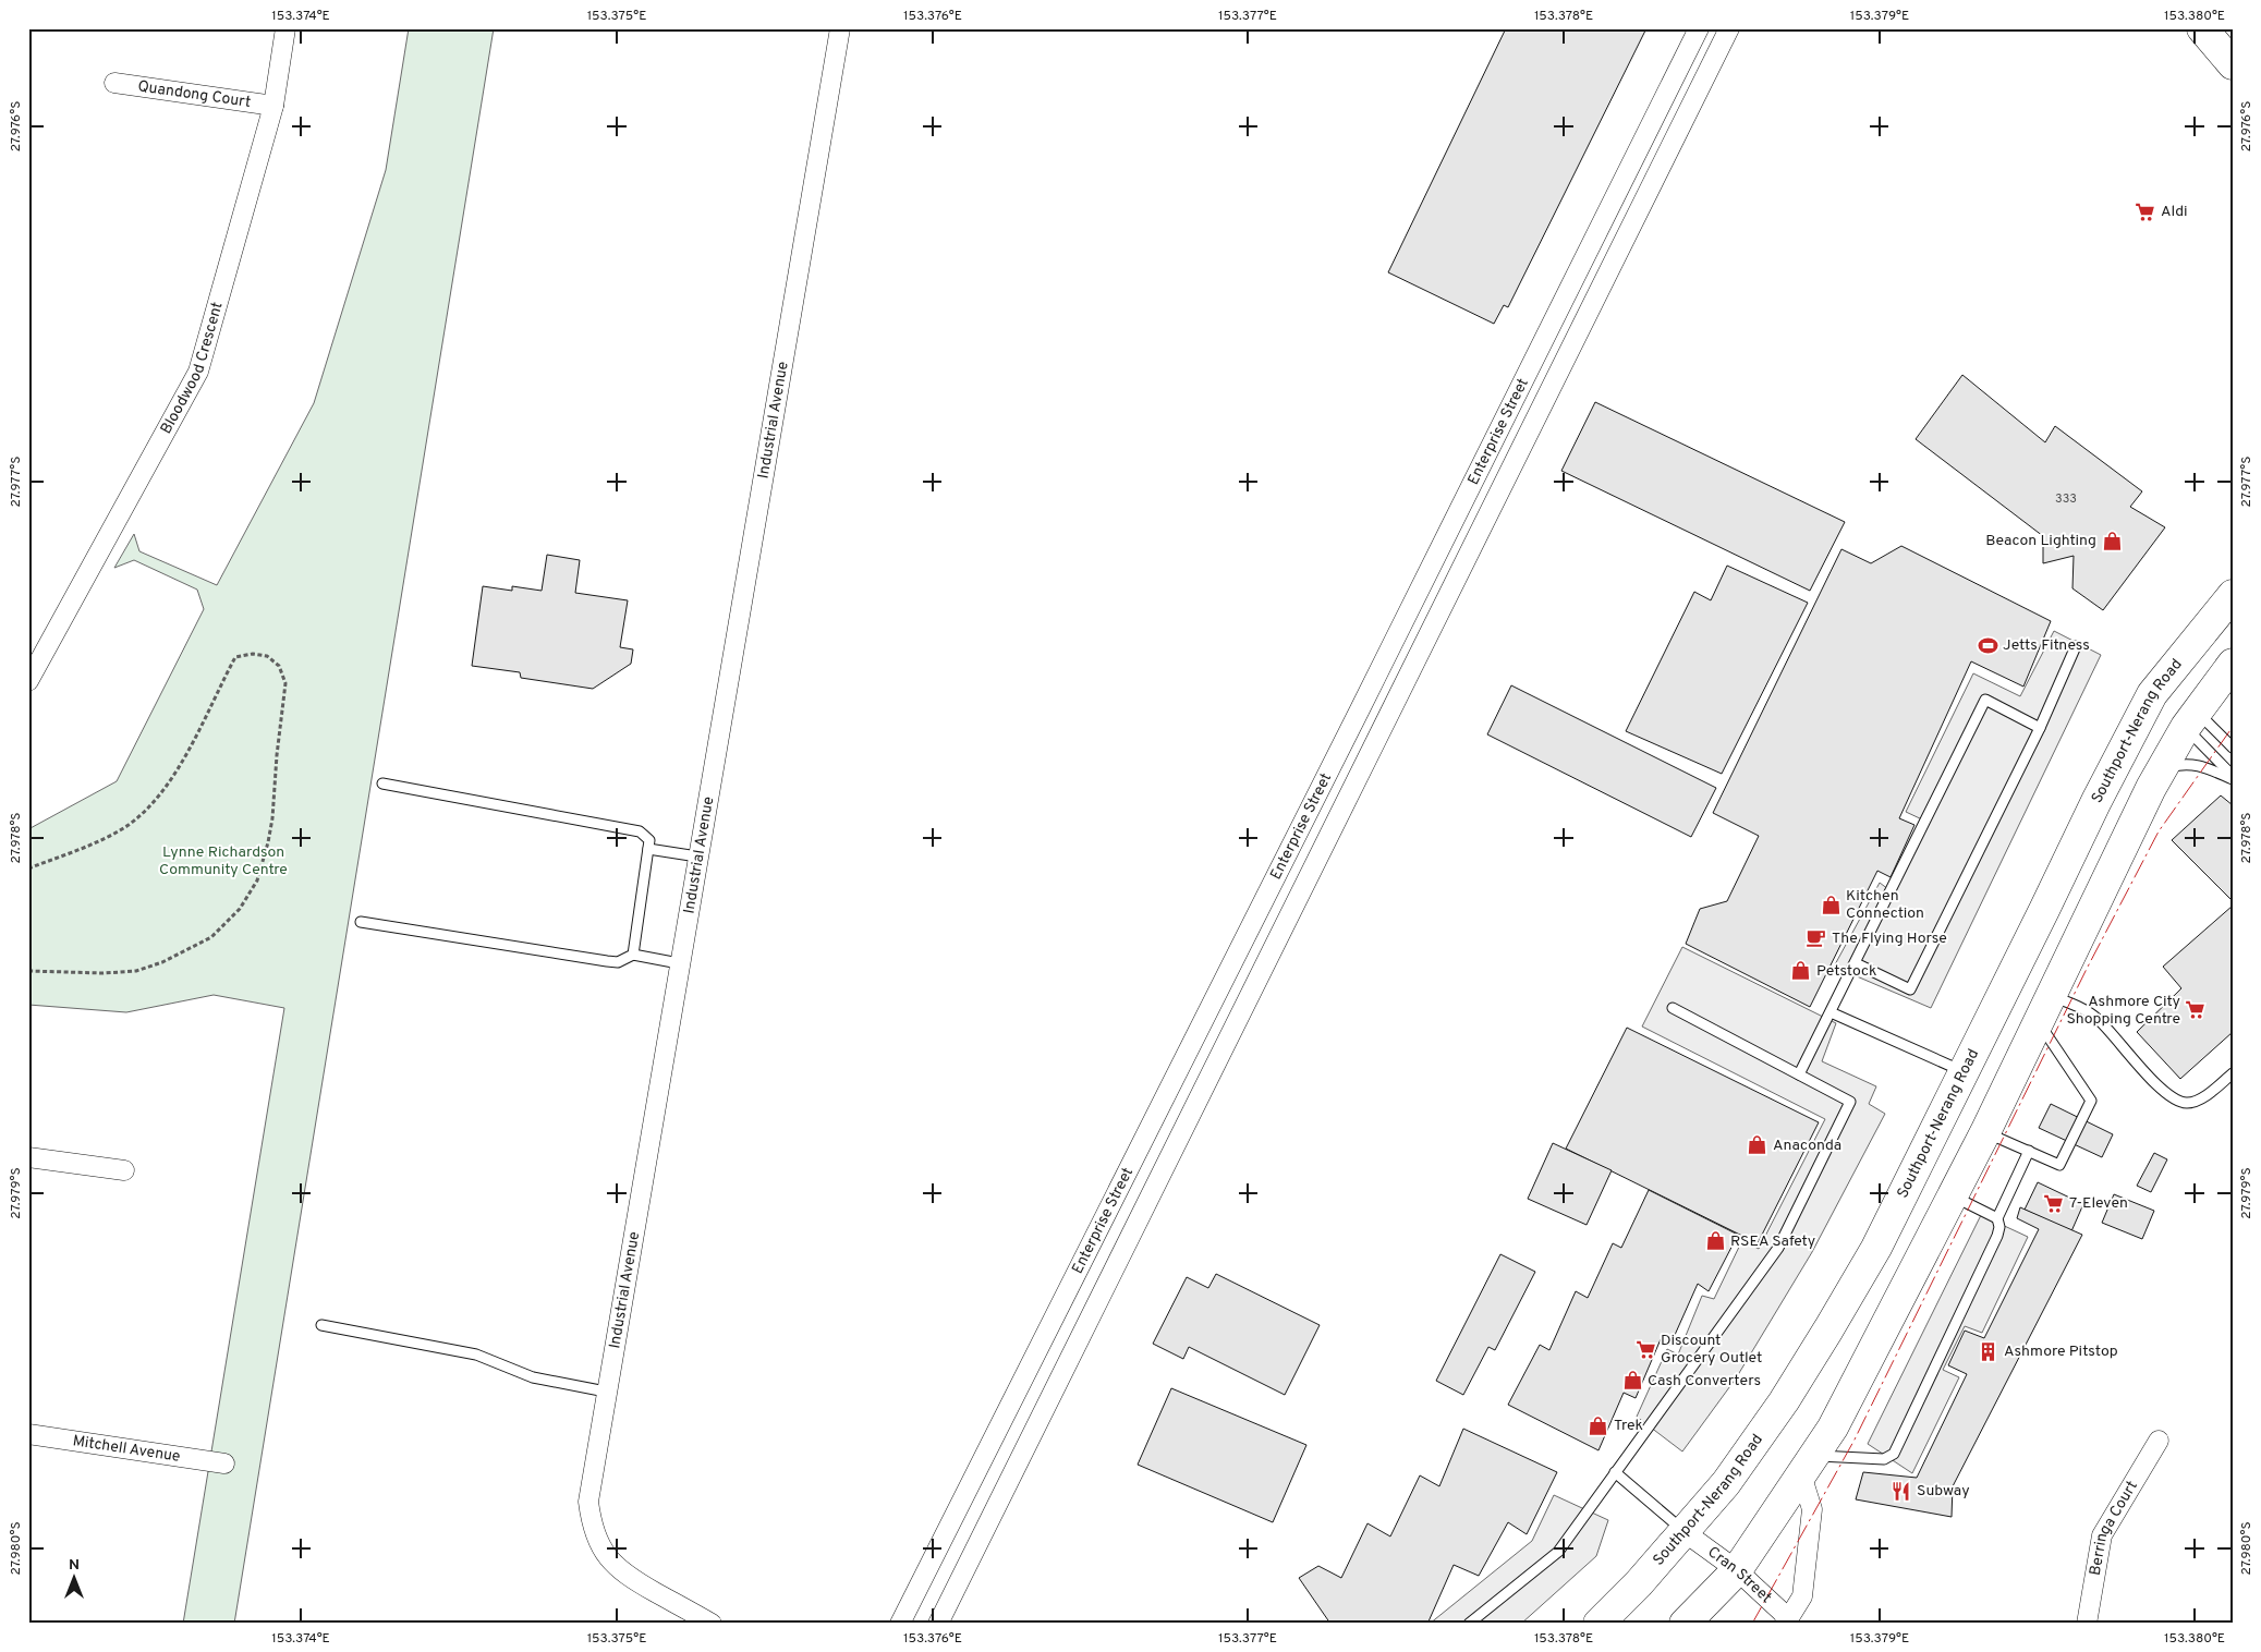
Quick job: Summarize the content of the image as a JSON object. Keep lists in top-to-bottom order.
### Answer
{
  "streets": {
    "main road": ["Southport-Nerang Road"],
    "street": [
      "Quandong Court",
      "Bloodwood Crescent",
      "Industrial Avenue",
      "Enterprise Street",
      "Mitchell Avenue",
      "Berringa Court",
      "Cran Street"
    ]
  },
  "crossings": [
    ["Quandong Court", "Bloodwood Crescent"],
    ["Southport-Nerang Road", "Cran Street"]
  ],
  "parks": ["Lynne Richardson Community Centre"],
  "places": {
    "supermarket": [
      "Aldi",
      "Ashmore City Shopping Centre",
      "7-Eleven",
      "Discount Grocery Outlet"
    ],
    "shop": [
      "Beacon Lighting",
      "Kitchen Connection",
      "Petstock",
      "Anaconda",
      "RSEA Safety",
      "Cash Converters",
      "Trek"
    ],
    "sports": ["Jetts Fitness"],
    "cafe": ["The Flying Horse"],
    "building": ["Ashmore Pitstop"],
    "restaurant": ["Subway"]
  },
  "house_numbers": ["333"],
  "north": "top",
  "coordinates": [
    "153.374°E",
    "153.375°E",
    "153.376°E",
    "153.377°E",
    "153.378°E",
    "153.379°E",
    "153.380°E",
    "27.976°S",
    "27.977°S",
    "27.978°S",
    "27.979°S",
    "27.980°S"
  ]
}
